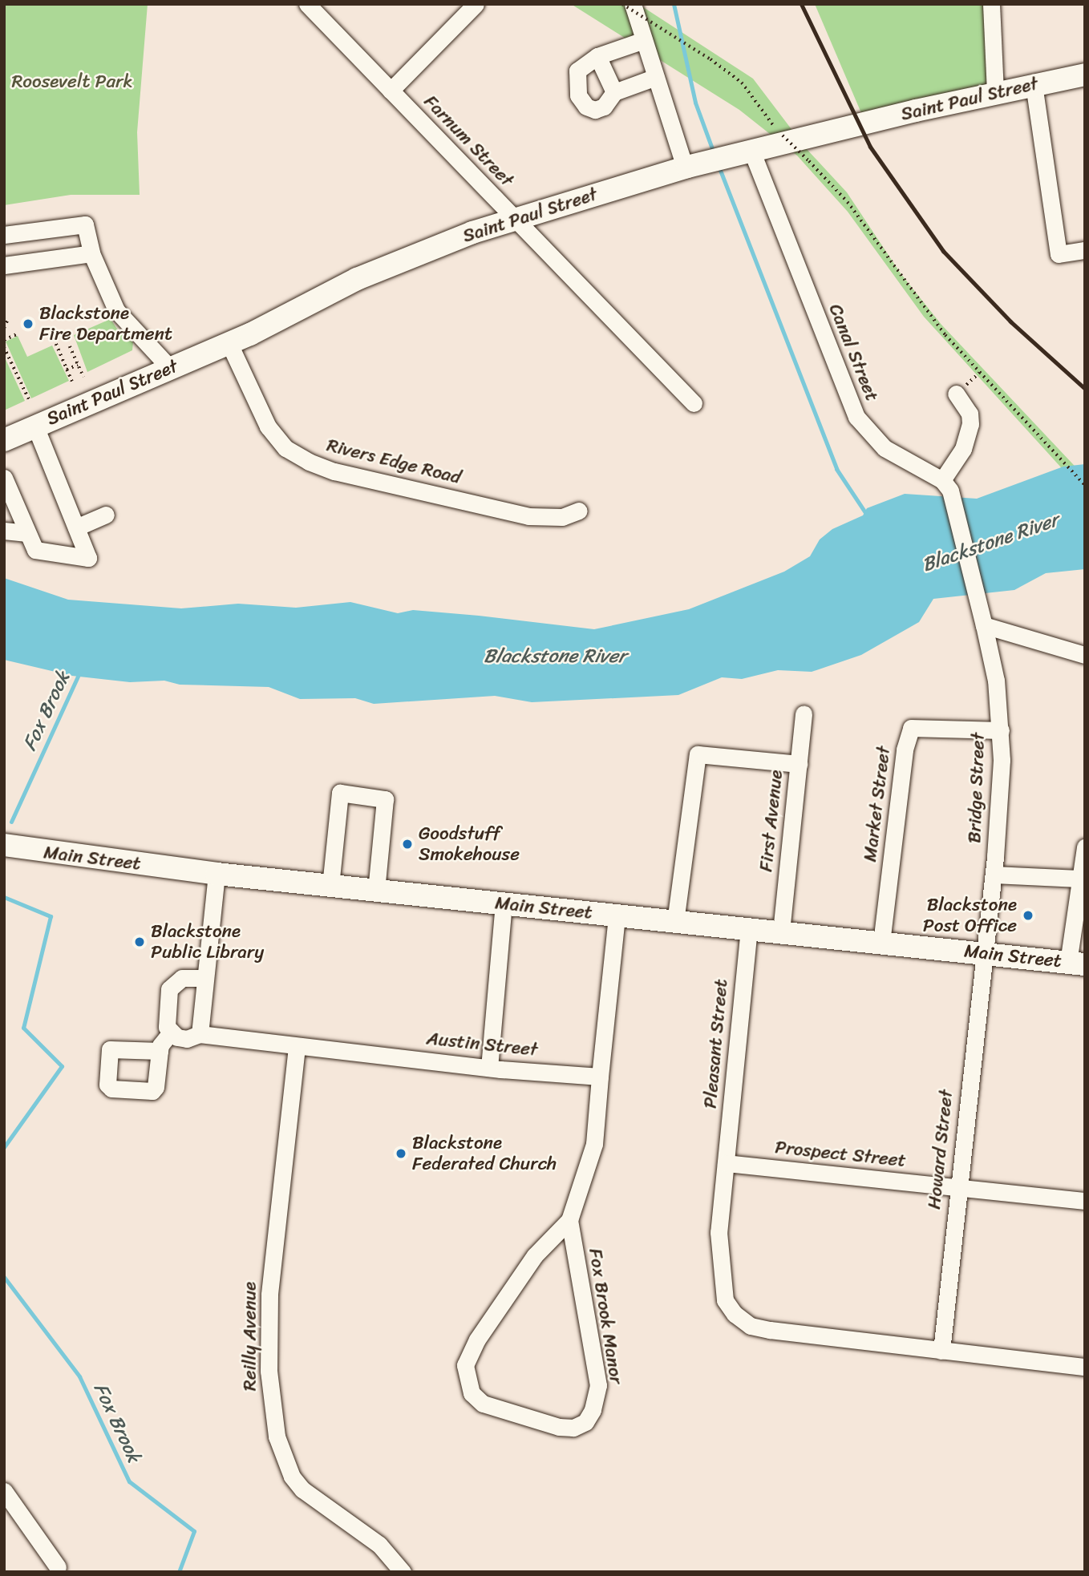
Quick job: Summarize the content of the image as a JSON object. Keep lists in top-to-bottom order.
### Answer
{
  "streets": {
    "main road": ["Saint Paul Street", "Main Street"],
    "street": [
      "Farnum Street",
      "Canal Street",
      "Rivers Edge Road",
      "Bridge Street",
      "Market Street",
      "First Avenue",
      "Pleasant Street",
      "Austin Street",
      "Howard Street",
      "Prospect Street",
      "Fox Brook Manor",
      "Reilly Avenue"
    ]
  },
  "crossings": [
    ["Saint Paul Street", "Farnum Street"],
    ["Saint Paul Street", "Canal Street"],
    ["Saint Paul Street", "Rivers Edge Road"],
    ["Bridge Street", "Market Street"],
    ["Bridge Street", "Main Street"],
    ["Bridge Street", "Howard Street"],
    ["Market Street", "Main Street"],
    ["First Avenue", "Main Street"],
    ["Main Street", "Pleasant Street"],
    ["Main Street", "Howard Street"],
    ["Pleasant Street", "Prospect Street"],
    ["Austin Street", "Fox Brook Manor"],
    ["Austin Street", "Reilly Avenue"],
    ["Howard Street", "Prospect Street"]
  ],
  "water": ["Blackstone River", "Fox Brook"],
  "parks": ["Roosevelt Park"],
  "places": [
    "Blackstone Fire Department",
    "Goodstuff Smokehouse",
    "Blackstone Post Office",
    "Blackstone Public Library",
    "Blackstone Federated Church"
  ]
}
